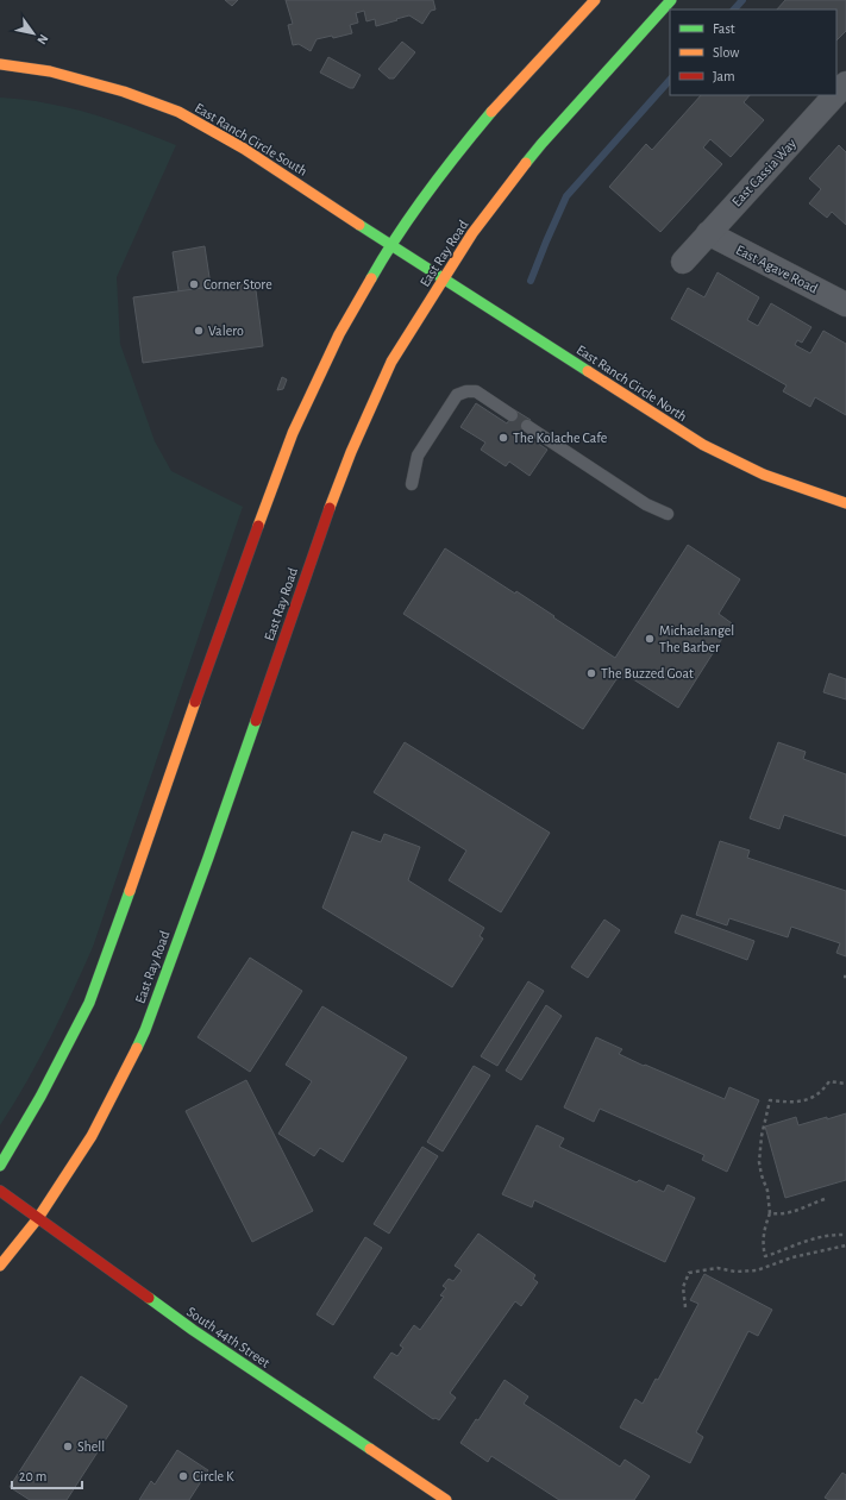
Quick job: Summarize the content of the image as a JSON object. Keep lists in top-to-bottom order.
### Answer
{
  "streets": {
    "main road": [
      "East Ranch Circle South",
      "East Ray Road",
      "East Ranch Circle North",
      "South 44th Street"
    ],
    "street": ["East Cassia Way", "East Agave Road"]
  },
  "crossings": [
    ["East Ranch Circle South", "East Ranch Circle North"],
    ["East Cassia Way", "East Agave Road"],
    ["East Ray Road", "East Ranch Circle North"],
    ["East Ray Road", "South 44th Street"]
  ],
  "places": [
    "Corner Store",
    "Valero",
    "The Kolache Cafe",
    "Michaelangel The Barber",
    "The Buzzed Goat",
    "Shell",
    "Circle K"
  ],
  "legend": ["Fast", "Slow", "Jam"],
  "scale_bar": "20 m",
  "north": "bottom right"
}
